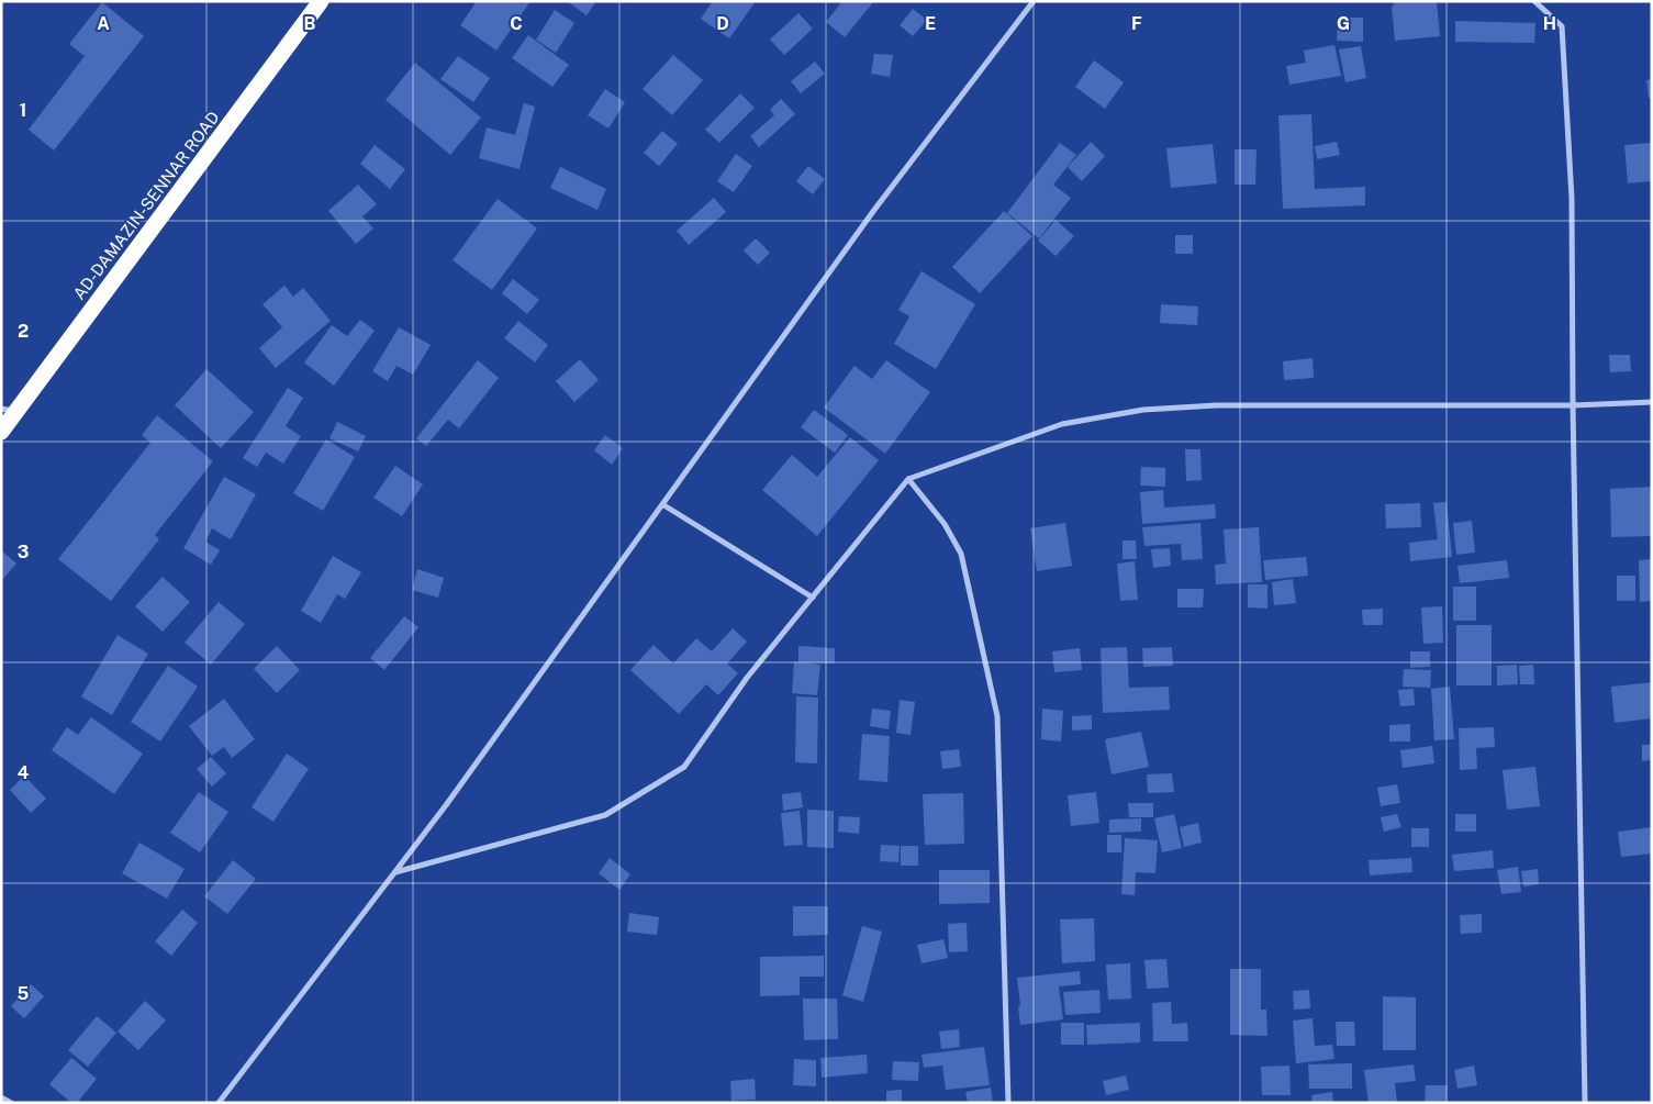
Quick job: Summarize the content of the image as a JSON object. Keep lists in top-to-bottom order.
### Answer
{
  "streets": {
    "highway": ["AD-DAMAZIN-SENNAR ROAD"]
  },
  "grid": {
    "columns": [
      "A",
      "B",
      "C",
      "D",
      "E",
      "F",
      "G",
      "H"
    ],
    "rows": [
      "1",
      "2",
      "3",
      "4",
      "5"
    ]
  }
}
